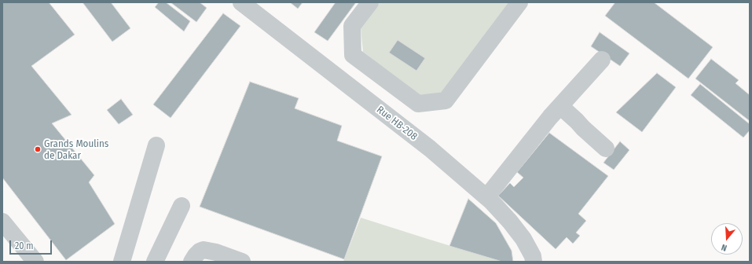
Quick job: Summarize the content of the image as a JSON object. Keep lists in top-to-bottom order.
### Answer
{
  "streets": {
    "street": ["Rue HB-208"]
  },
  "places": ["Grands Moulins de Dakar"],
  "scale_bar": "20 m",
  "north": "bottom"
}
